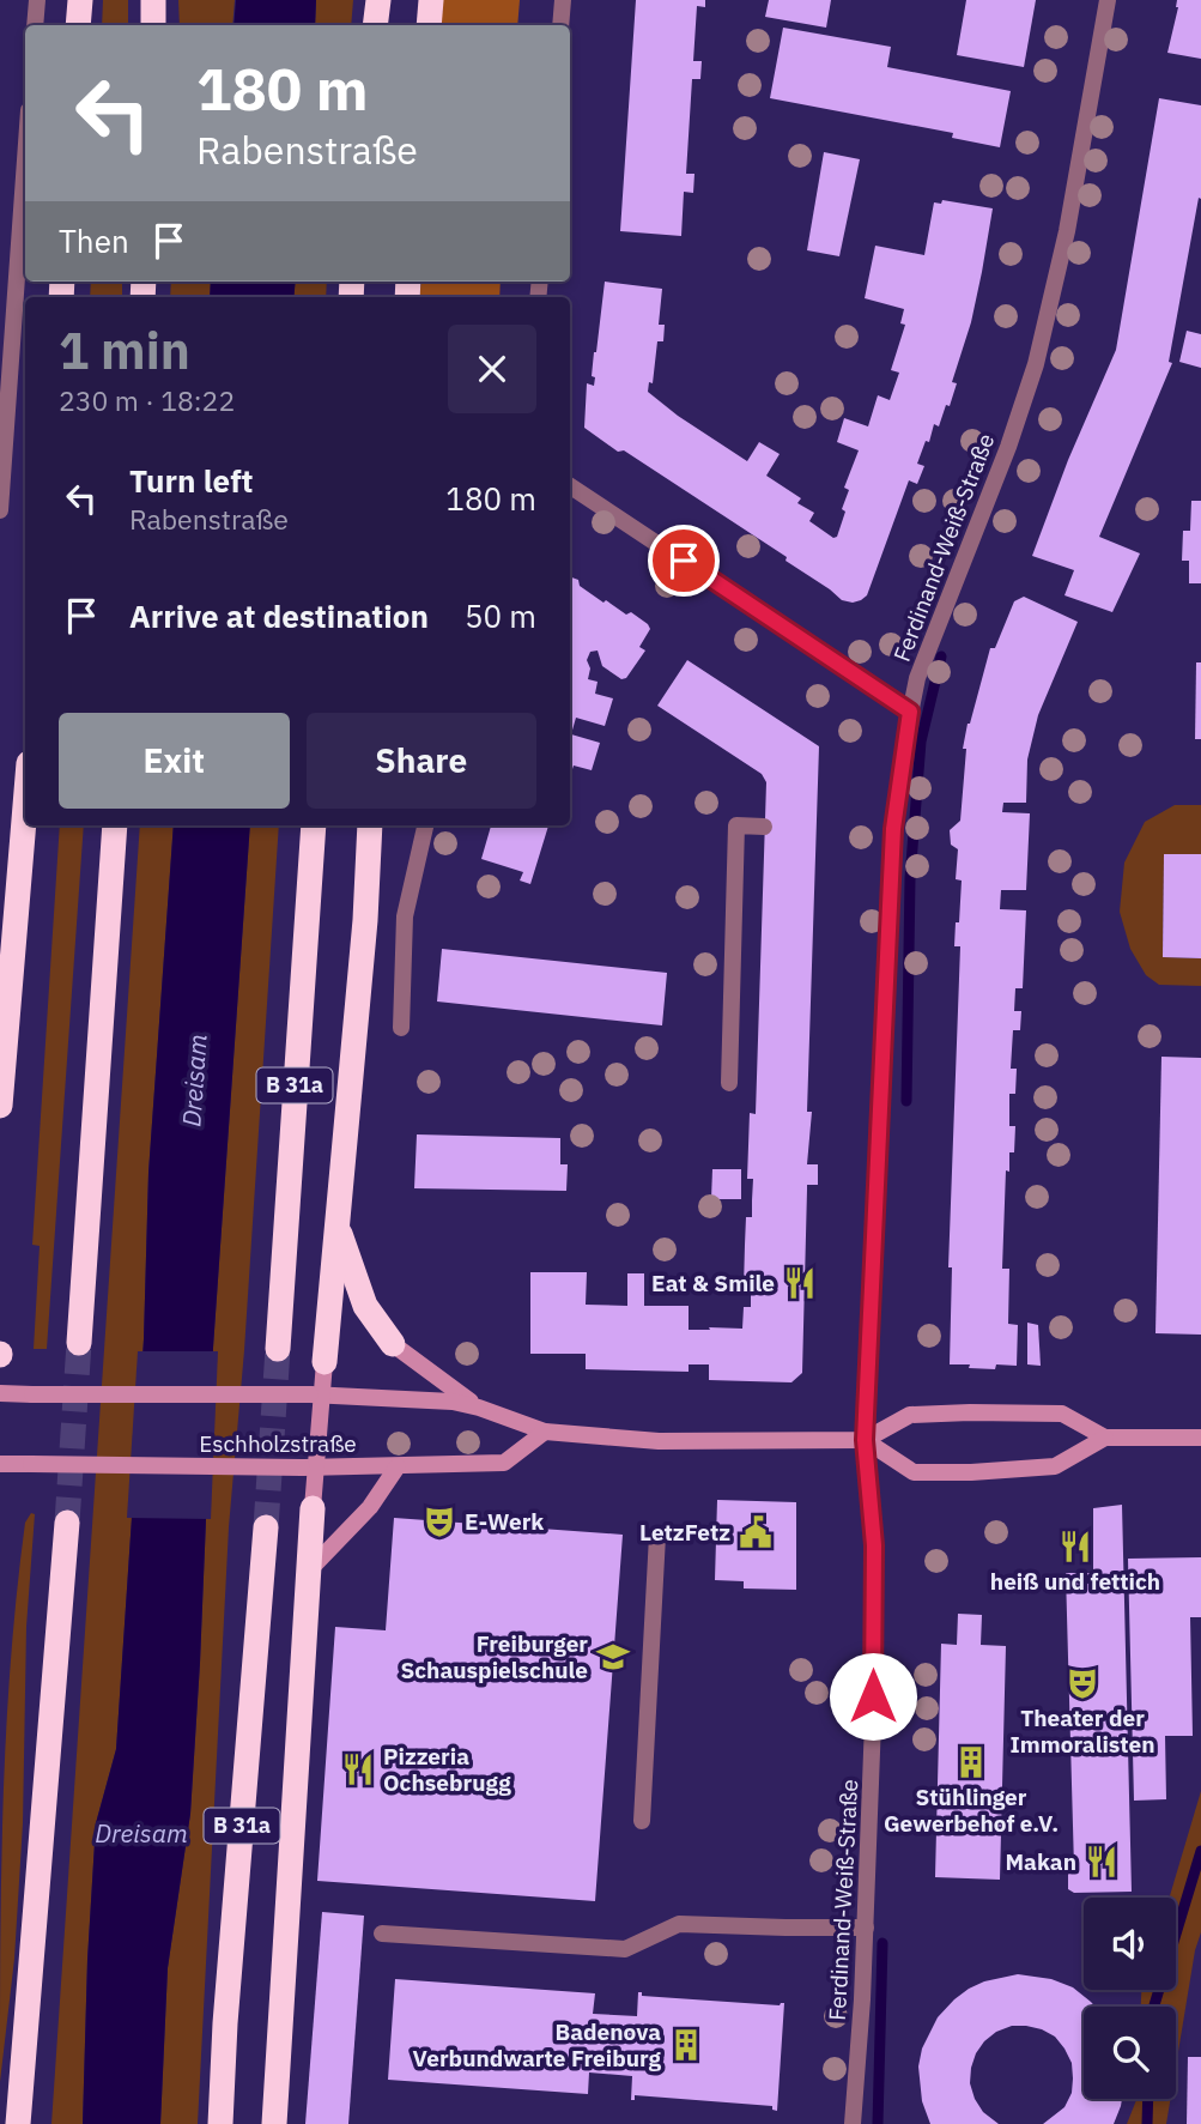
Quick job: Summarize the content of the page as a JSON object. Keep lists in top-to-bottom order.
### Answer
{
  "streets": {
    "highway": ["B 31a"],
    "main road": ["Eschholzstraße"],
    "street": ["Ferdinand-Weiß-Straße"]
  },
  "crossings": [
    ["Ferdinand-Weiß-Straße", "Eschholzstraße"]
  ],
  "water": ["Dreisam"],
  "places": {
    "restaurant": [
      "Eat & Smile",
      "heiß und fettich",
      "Pizzeria Ochsebrugg",
      "Makan"
    ],
    "theatre": ["E-Werk", "Theater der Immoralisten"],
    "public building": ["LetzFetz"],
    "school or university": ["Freiburger Schauspielschule"],
    "building": ["Stühlinger Gewerbehof e.V.", "Badenova Verbundwarte Freiburg"]
  },
  "page": {
    "turn": ["180 m", "Rabenstraße"],
    "then": "Then",
    "heading": ["1 min", "230 m · 18:22"],
    "list": [
      {
        "name": "Turn left",
        "note": "Rabenstraße",
        "value": "180 m"
      },
      {
        "name": "Arrive at destination",
        "value": "50 m"
      }
    ],
    "buttons": ["Exit", "Share"]
  }
}
